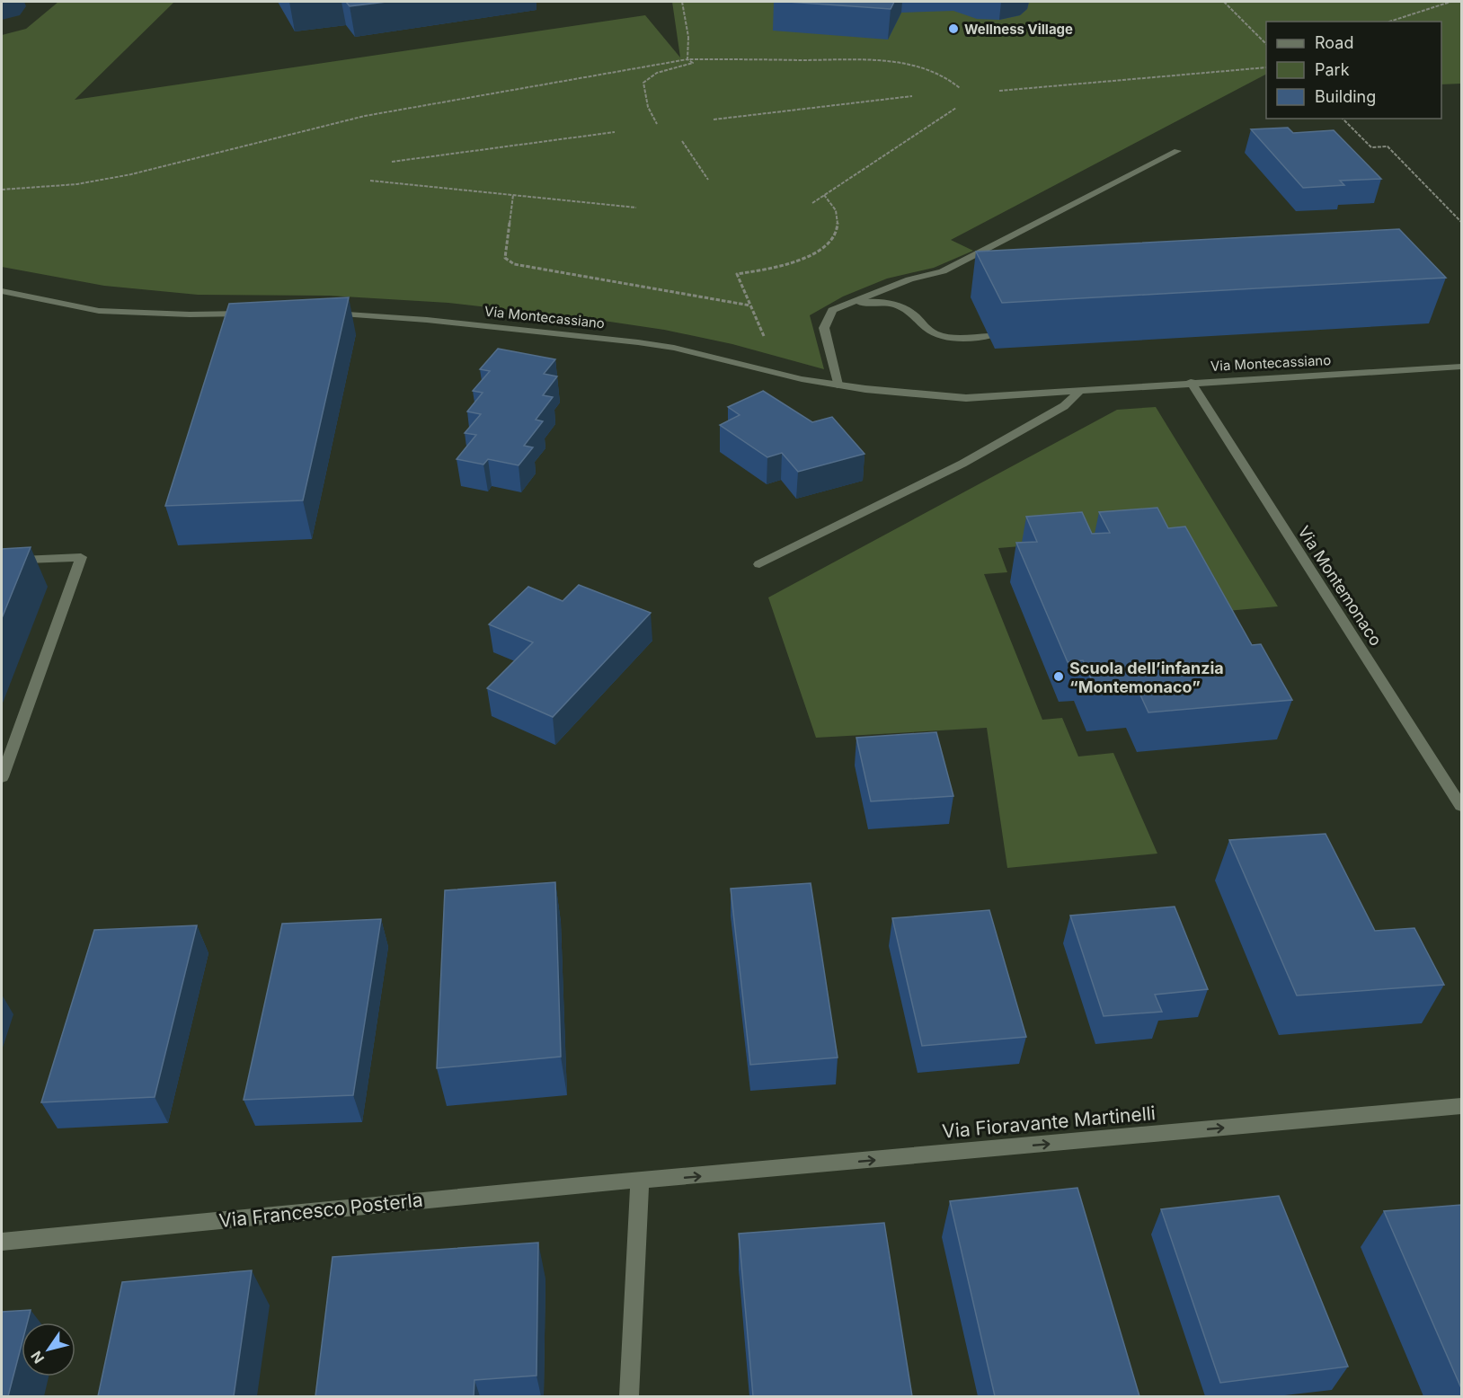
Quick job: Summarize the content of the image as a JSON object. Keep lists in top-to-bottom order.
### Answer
{
  "streets": {
    "street": [
      "Via Montecassiano",
      "Via Montemonaco",
      "Via Fioravante Martinelli",
      "Via Francesco Posterla"
    ]
  },
  "crossings": [
    ["Via Montecassiano", "Via Montemonaco"],
    ["Via Fioravante Martinelli", "Via Francesco Posterla"]
  ],
  "one_way": ["Via Fioravante Martinelli"],
  "places": ["Wellness Village", "Scuola dell’infanzia “Montemonaco”"],
  "legend": ["Road", "Park", "Building"],
  "north": "bottom left"
}
